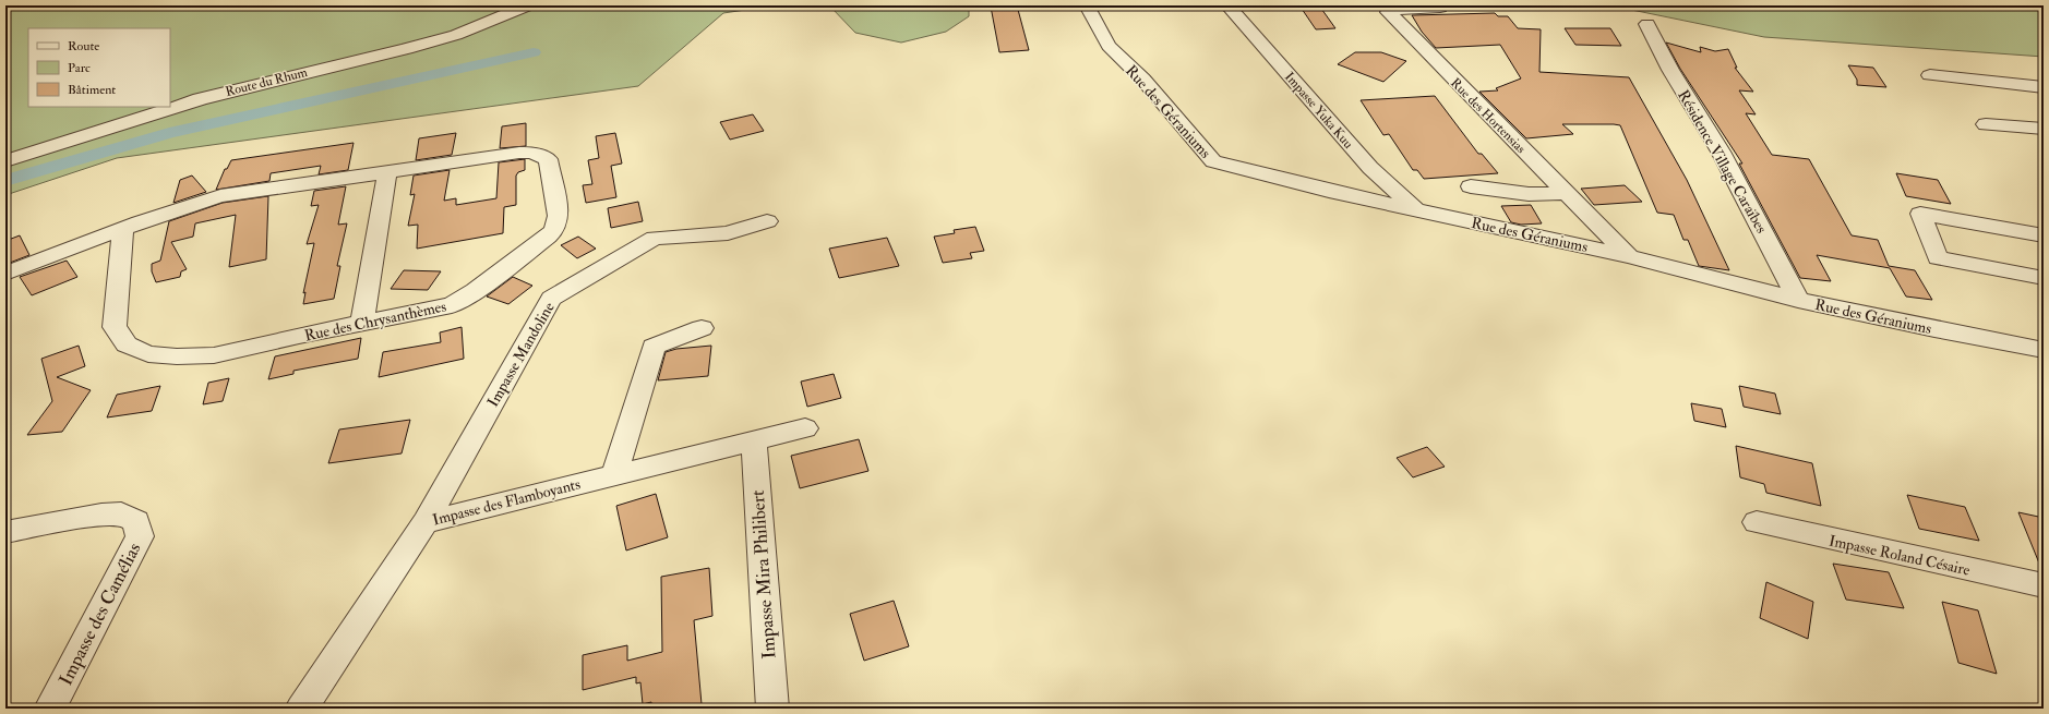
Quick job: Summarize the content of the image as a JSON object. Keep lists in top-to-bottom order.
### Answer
{
  "streets": {
    "street": [
      "Route du Rhum",
      "Impasse Yuka Kuu",
      "Rue des Géraniums",
      "Rue des Hortensias",
      "Résidence Village Caraïbes",
      "Rue des Chrysanthèmes",
      "Impasse Mandoline",
      "Impasse des Flamboyants",
      "Impasse Roland Césaire",
      "Impasse Mira Philibert",
      "Impasse des Camélias"
    ]
  },
  "crossings": [
    ["Impasse Yuka Kuu", "Rue des Géraniums"],
    ["Rue des Géraniums", "Rue des Hortensias"],
    ["Rue des Géraniums", "Résidence Village Caraïbes"],
    ["Impasse Mandoline", "Impasse des Flamboyants"],
    ["Impasse des Flamboyants", "Impasse Mira Philibert"]
  ],
  "legend": ["Route", "Parc", "Bâtiment"]
}
